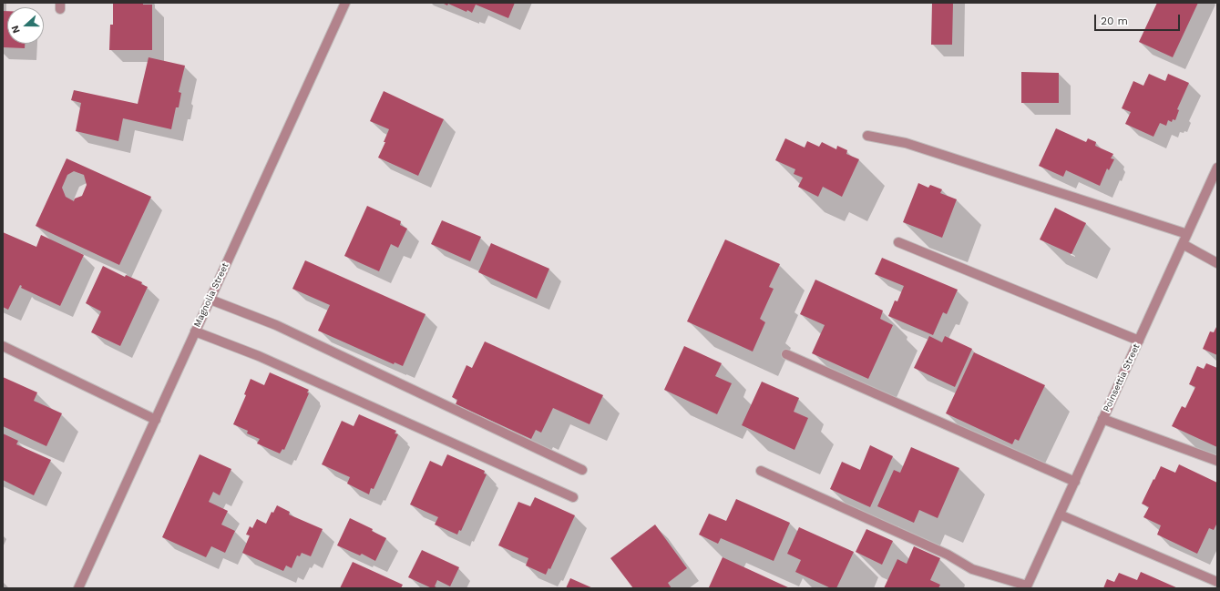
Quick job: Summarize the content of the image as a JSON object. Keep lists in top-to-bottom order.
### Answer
{
  "streets": {
    "street": ["Magnolia Street", "Poinsettia Street"]
  },
  "scale_bar": "20 m",
  "north": "left"
}
